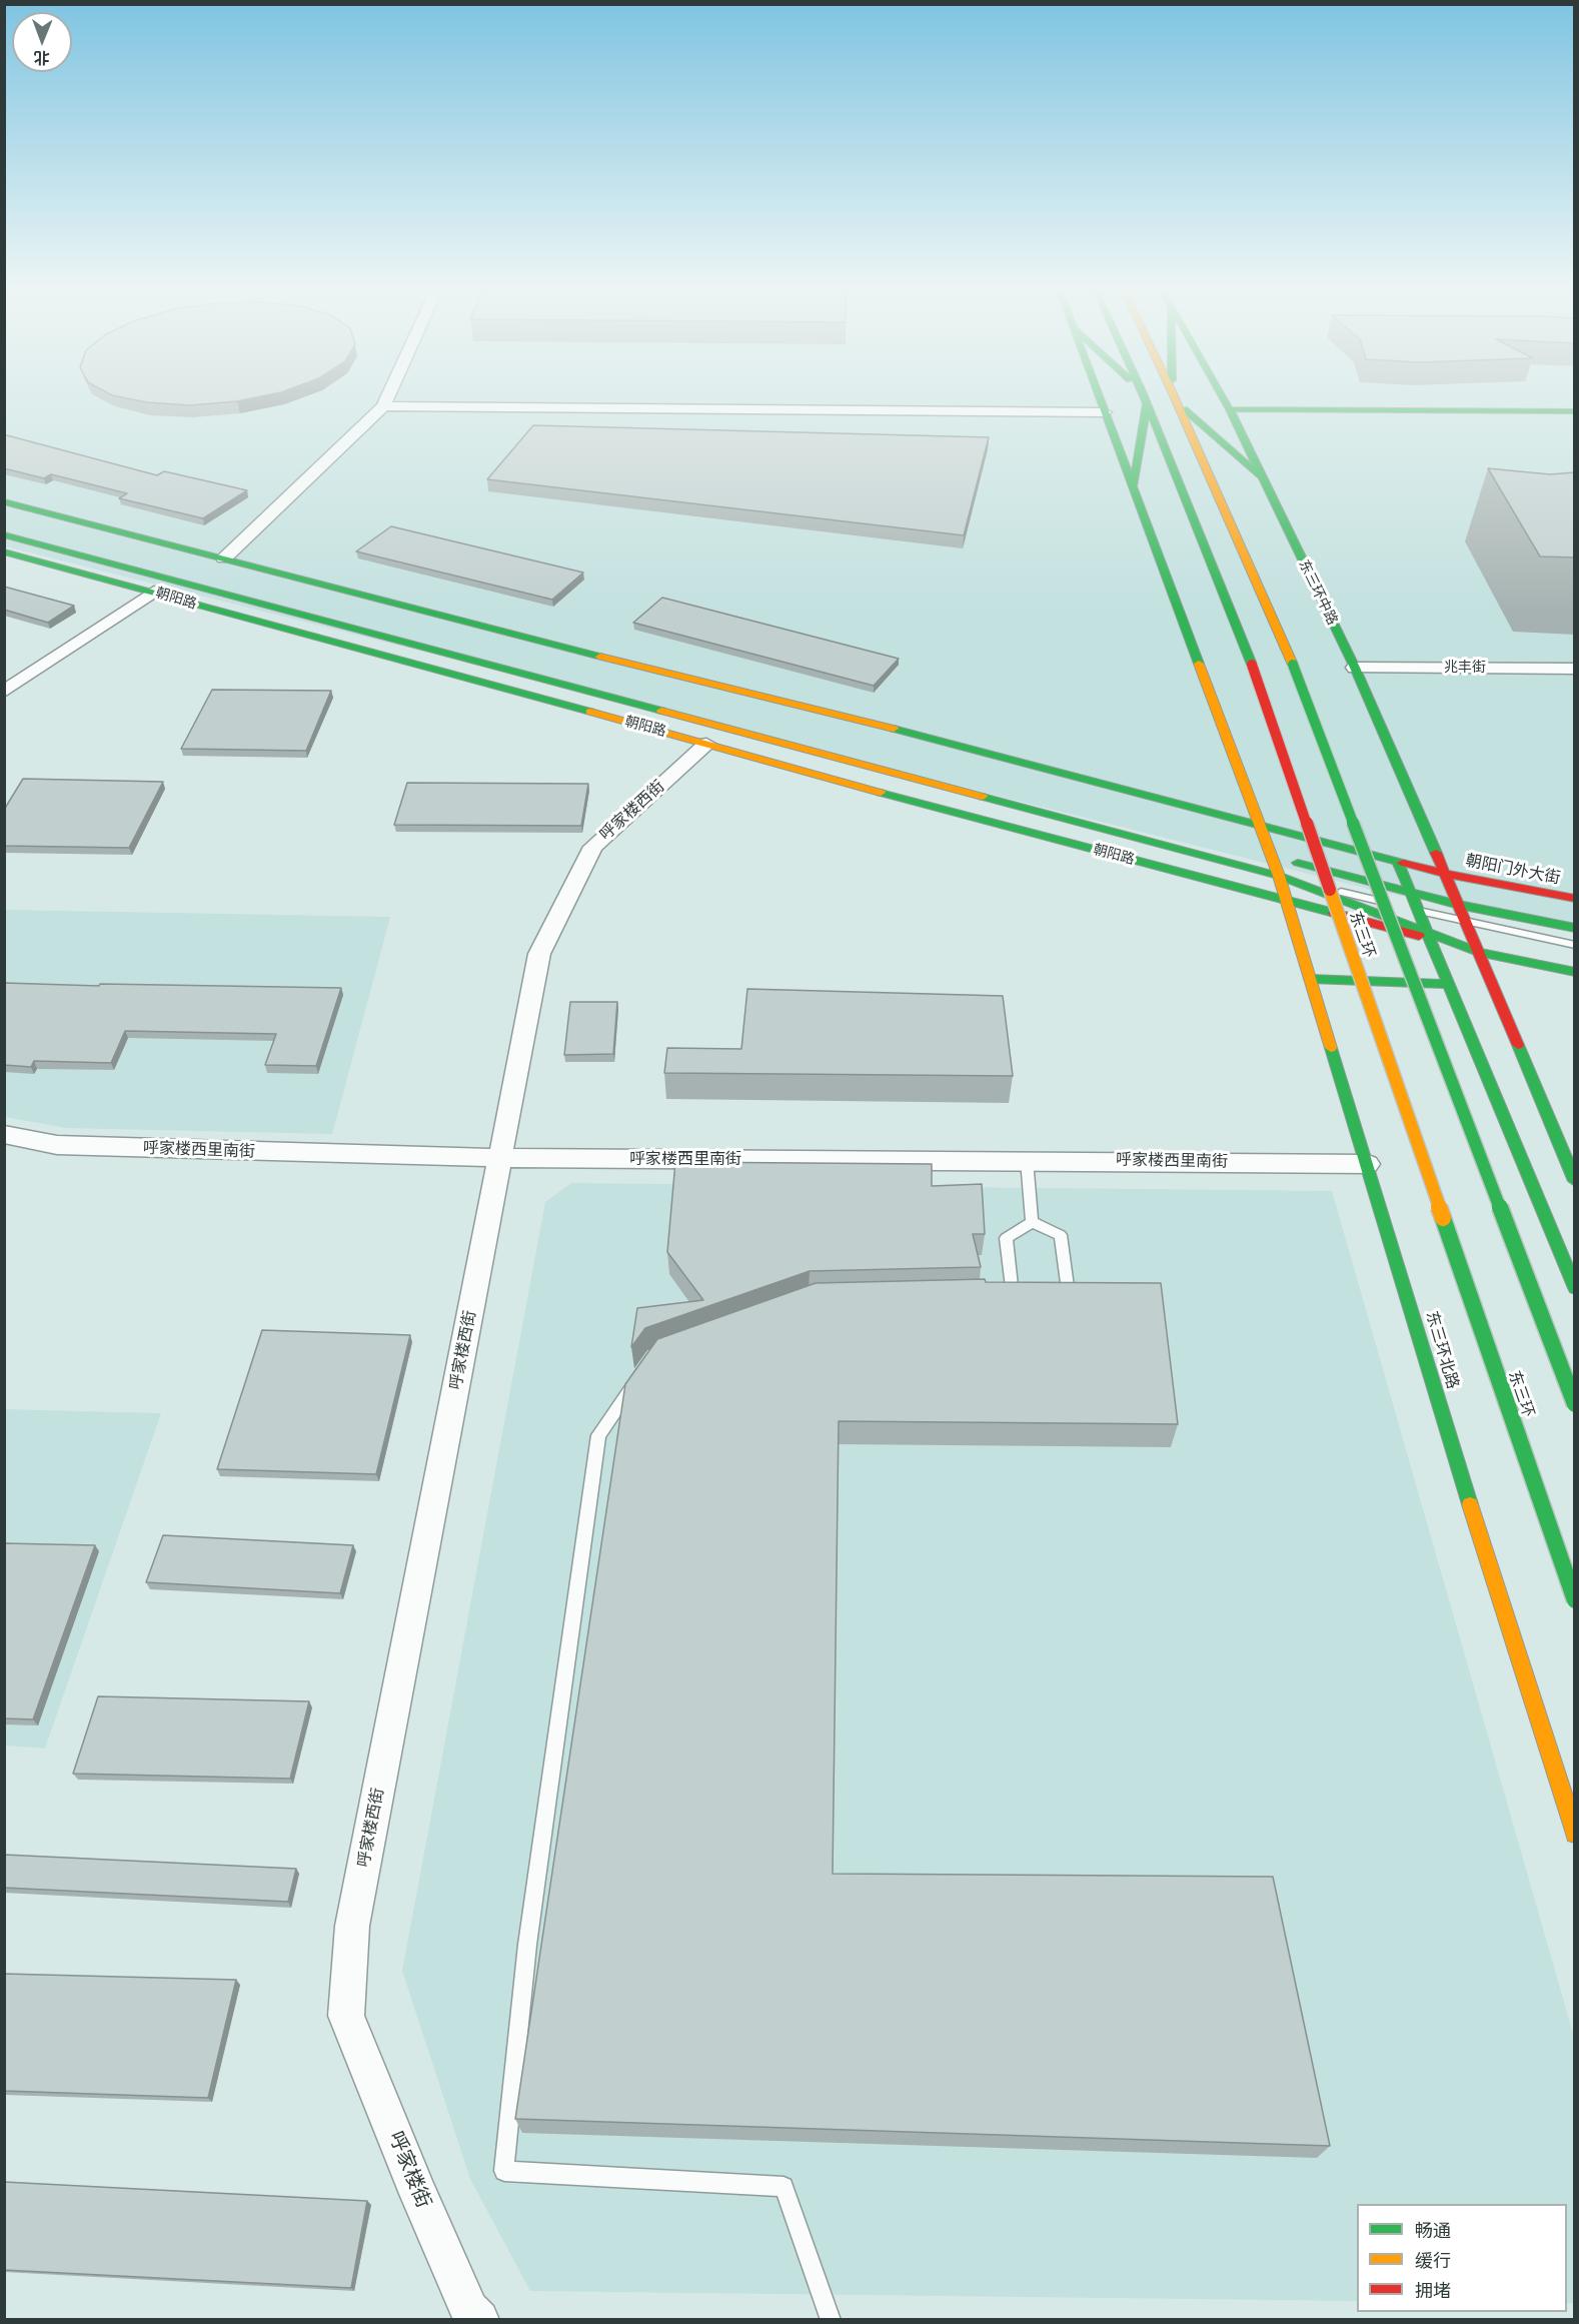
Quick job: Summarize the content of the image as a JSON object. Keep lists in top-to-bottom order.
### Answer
{
  "streets": {
    "main road": [
      "东三环中路",
      "朝阳路",
      "朝阳门外大街",
      "东三环",
      "东三环北路"
    ],
    "street": [
      "兆丰街",
      "呼家楼西街",
      "呼家楼西里南街",
      "呼家楼街"
    ]
  },
  "crossings": [
    ["东三环中路", "兆丰街"],
    ["东三环中路", "朝阳门外大街"],
    ["朝阳路", "呼家楼西街"],
    ["朝阳路", "东三环北路"],
    ["呼家楼西街", "呼家楼西里南街"],
    ["呼家楼西街", "呼家楼街"],
    ["朝阳门外大街", "东三环北路"],
    ["呼家楼西里南街", "东三环北路"]
  ],
  "legend": ["畅通", "缓行", "拥堵"],
  "north": "bottom"
}
